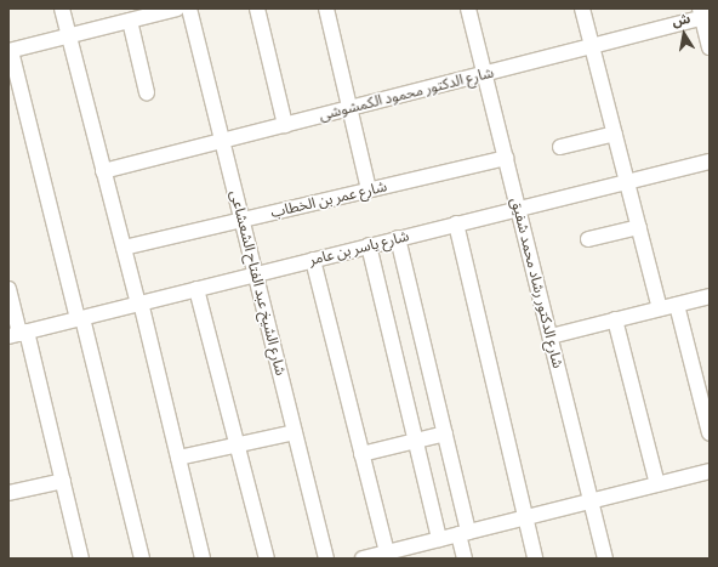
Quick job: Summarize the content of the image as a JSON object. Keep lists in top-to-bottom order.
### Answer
{
  "streets": {
    "street": [
      "شارع الدكتور محمود الكمشوشى",
      "شارع عمر بن الخطاب",
      "شارع ياسر بن عامر",
      "شارع الشيخ عبد الفتاح الشعشاعى",
      "شارع الدكتور رشاد محمد شفيق"
    ]
  },
  "crossings": [
    ["شارع الدكتور محمود الكمشوشى", "شارع الشيخ عبد الفتاح الشعشاعى"],
    ["شارع الدكتور محمود الكمشوشى", "شارع الدكتور رشاد محمد شفيق"],
    ["شارع عمر بن الخطاب", "شارع الشيخ عبد الفتاح الشعشاعى"],
    ["شارع عمر بن الخطاب", "شارع الدكتور رشاد محمد شفيق"],
    ["شارع ياسر بن عامر", "شارع الشيخ عبد الفتاح الشعشاعى"],
    ["شارع ياسر بن عامر", "شارع الدكتور رشاد محمد شفيق"]
  ],
  "north": "top"
}
